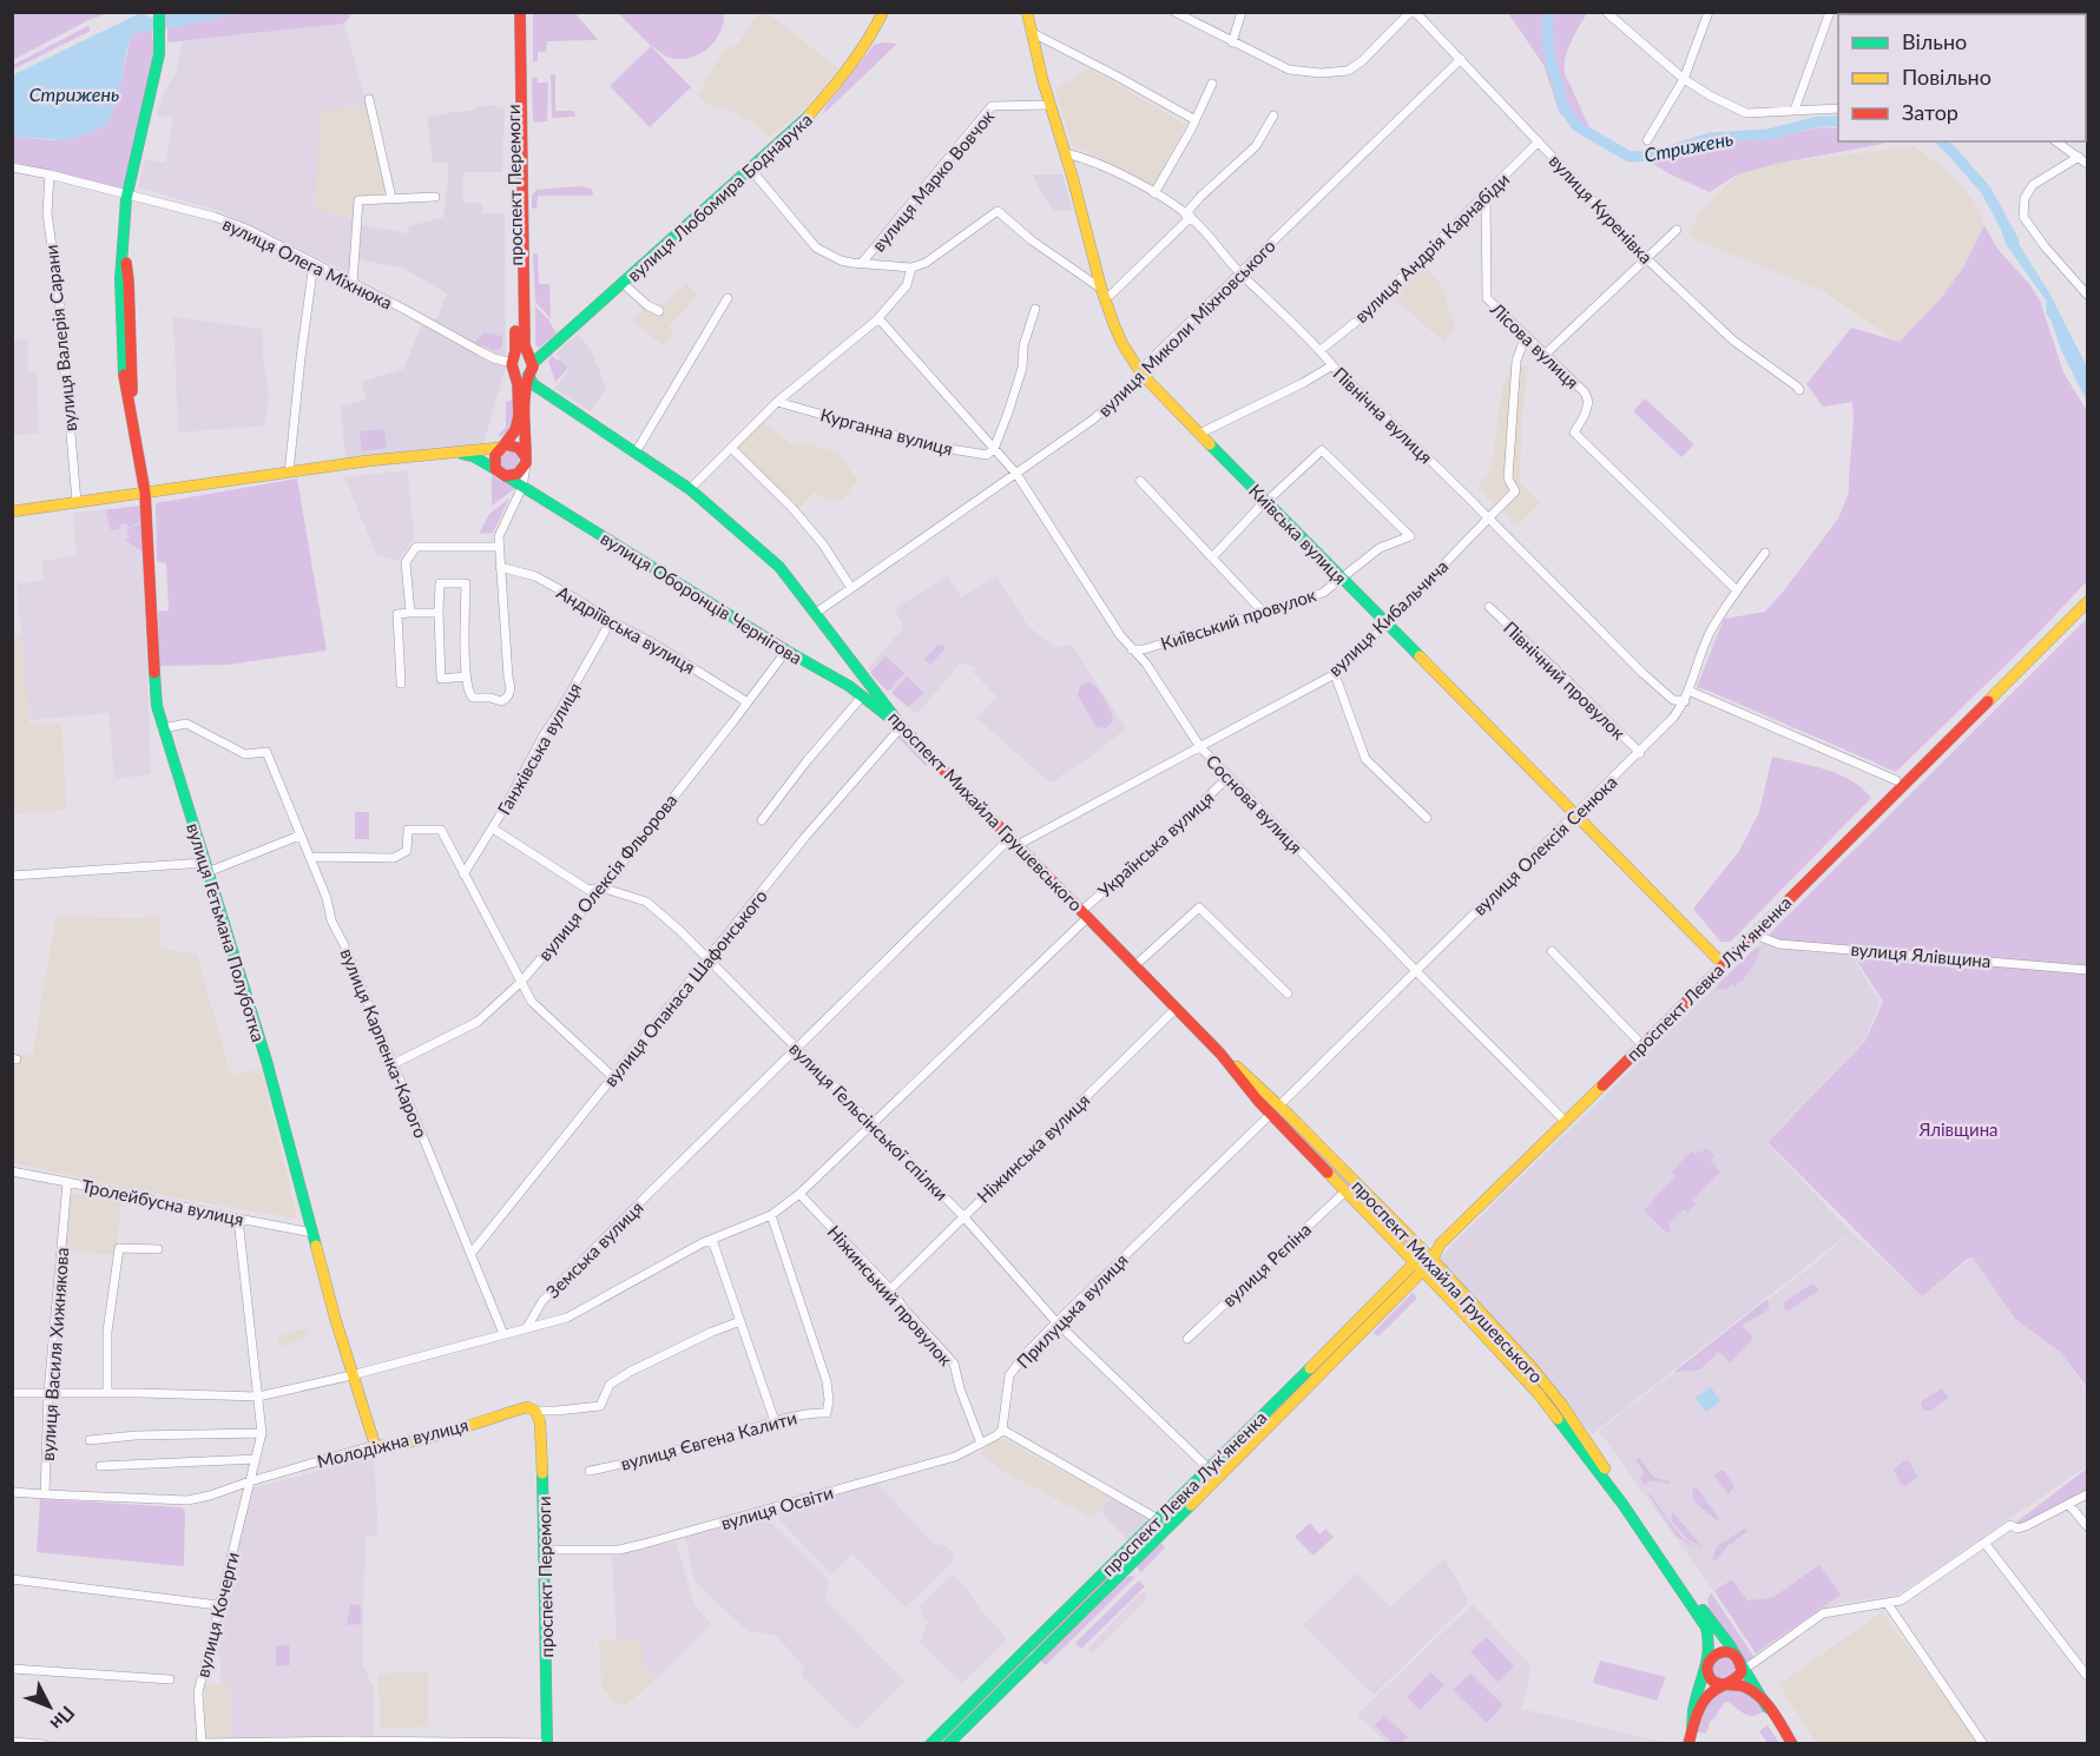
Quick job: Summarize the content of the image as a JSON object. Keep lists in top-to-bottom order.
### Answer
{
  "streets": {
    "main road": [
      "проспект Перемоги",
      "вулиця Любомира Боднарука",
      "Київська вулиця",
      "вулиця Оборонців Чернігова",
      "проспект Михайла Грушевського",
      "вулиця Гетьмана Полуботка",
      "проспект Левка Лукʼяненка",
      "Молодіжна вулиця"
    ],
    "street": [
      "вулиця Марко Вовчок",
      "вулиця Куренівка",
      "вулиця Андрія Карнабіди",
      "вулиця Олега Міхнюка",
      "вулиця Миколи Міхновського",
      "вулиця Валерія Сарани",
      "Лісова вулиця",
      "Північна вулиця",
      "Курганна вулиця",
      "вулиця Кибальчича",
      "Київський провулок",
      "Андріївська вулиця",
      "Північний провулок",
      "Ганжівська вулиця",
      "Соснова вулиця",
      "Українська вулиця",
      "вулиця Олексія Сенюка",
      "вулиця Олексія Фльорова",
      "вулиця Ялівщина",
      "вулиця Опанаса Шафонського",
      "вулиця Карпенка-Карого",
      "вулиця Гельсінської спілки",
      "Ніжинська вулиця",
      "Тролейбусна вулиця",
      "Земська вулиця",
      "вулиця Рєпіна",
      "Ніжинський провулок",
      "Прилуцька вулиця",
      "вулиця Василя Хижнякова",
      "вулиця Євгена Калити",
      "вулиця Освіти",
      "вулиця Кочерги"
    ]
  },
  "crossings": [
    ["вулиця Марко Вовчок", "Київська вулиця"],
    ["проспект Перемоги", "вулиця Любомира Боднарука"],
    ["проспект Перемоги", "вулиця Олега Міхнюка"],
    ["проспект Перемоги", "вулиця Оборонців Чернігова"],
    ["проспект Перемоги", "проспект Михайла Грушевського"],
    ["проспект Перемоги", "Молодіжна вулиця"],
    ["проспект Перемоги", "вулиця Освіти"],
    ["проспект Перемоги", "вулиця Кочерги"],
    ["вулиця Любомира Боднарука", "вулиця Олега Міхнюка"],
    ["вулиця Любомира Боднарука", "проспект Михайла Грушевського"],
    ["вулиця Куренівка", "вулиця Андрія Карнабіди"],
    ["вулиця Куренівка", "вулиця Миколи Міхновського"],
    ["вулиця Андрія Карнабіди", "Лісова вулиця"],
    ["вулиця Андрія Карнабіди", "Північна вулиця"],
    ["вулиця Олега Міхнюка", "вулиця Валерія Сарани"],
    ["вулиця Олега Міхнюка", "проспект Михайла Грушевського"],
    ["вулиця Олега Міхнюка", "вулиця Гетьмана Полуботка"],
    ["вулиця Миколи Міхновського", "Північна вулиця"],
    ["вулиця Миколи Міхновського", "Київська вулиця"],
    ["вулиця Миколи Міхновського", "Соснова вулиця"],
    ["вулиця Миколи Міхновського", "проспект Михайла Грушевського"],
    ["Лісова вулиця", "вулиця Кибальчича"],
    ["Лісова вулиця", "вулиця Олексія Сенюка"],
    ["Північна вулиця", "Київська вулиця"],
    ["Північна вулиця", "вулиця Кибальчича"],
    ["Північна вулиця", "вулиця Олексія Сенюка"],
    ["Курганна вулиця", "Соснова вулиця"],
    ["Київська вулиця", "вулиця Кибальчича"],
    ["Київська вулиця", "Київський провулок"],
    ["Київська вулиця", "вулиця Олексія Сенюка"],
    ["Київська вулиця", "проспект Левка Лукʼяненка"],
    ["вулиця Оборонців Чернігова", "проспект Михайла Грушевського"],
    ["вулиця Оборонців Чернігова", "вулиця Олексія Фльорова"],
    ["вулиця Оборонців Чернігова", "вулиця Опанаса Шафонського"],
    ["вулиця Кибальчича", "Соснова вулиця"],
    ["вулиця Кибальчича", "проспект Михайла Грушевського"],
    ["вулиця Кибальчича", "Земська вулиця"],
    ["Київський провулок", "Соснова вулиця"],
    ["Андріївська вулиця", "Ганжівська вулиця"],
    ["Андріївська вулиця", "вулиця Олексія Фльорова"],
    ["Північний провулок", "вулиця Олексія Сенюка"],
    ["Ганжівська вулиця", "вулиця Гельсінської спілки"],
    ["Соснова вулиця", "Українська вулиця"],
    ["Соснова вулиця", "вулиця Олексія Сенюка"],
    ["Соснова вулиця", "проспект Левка Лукʼяненка"],
    ["проспект Михайла Грушевського", "Українська вулиця"],
    ["проспект Михайла Грушевського", "вулиця Олексія Сенюка"],
    ["проспект Михайла Грушевського", "проспект Левка Лукʼяненка"],
    ["проспект Михайла Грушевського", "вулиця Опанаса Шафонського"],
    ["проспект Михайла Грушевського", "Ніжинська вулиця"],
    ["проспект Михайла Грушевського", "Земська вулиця"],
    ["проспект Михайла Грушевського", "вулиця Рєпіна"],
    ["проспект Михайла Грушевського", "Прилуцька вулиця"],
    ["Українська вулиця", "вулиця Гельсінської спілки"],
    ["Українська вулиця", "Земська вулиця"],
    ["Українська вулиця", "Ніжинський провулок"],
    ["Українська вулиця", "вулиця Євгена Калити"],
    ["вулиця Олексія Сенюка", "Прилуцька вулиця"],
    ["вулиця Олексія Фльорова", "вулиця Карпенка-Карого"],
    ["вулиця Олексія Фльорова", "вулиця Гельсінської спілки"],
    ["вулиця Гетьмана Полуботка", "вулиця Карпенка-Карого"],
    ["вулиця Гетьмана Полуботка", "Тролейбусна вулиця"],
    ["вулиця Гетьмана Полуботка", "Молодіжна вулиця"],
    ["вулиця Ялівщина", "проспект Левка Лукʼяненка"],
    ["проспект Левка Лукʼяненка", "вулиця Гельсінської спілки"],
    ["вулиця Опанаса Шафонського", "вулиця Карпенка-Карого"],
    ["вулиця Опанаса Шафонського", "вулиця Гельсінської спілки"],
    ["вулиця Гельсінської спілки", "Ніжинська вулиця"],
    ["вулиця Гельсінської спілки", "Земська вулиця"],
    ["вулиця Гельсінської спілки", "Прилуцька вулиця"],
    ["Ніжинська вулиця", "Ніжинський провулок"],
    ["Тролейбусна вулиця", "вулиця Василя Хижнякова"],
    ["Тролейбусна вулиця", "вулиця Кочерги"],
    ["Ніжинський провулок", "вулиця Освіти"],
    ["Прилуцька вулиця", "вулиця Освіти"],
    ["Молодіжна вулиця", "вулиця Кочерги"]
  ],
  "water": ["Стрижень"],
  "parks": ["Ялівщина"],
  "legend": ["Вільно", "Повільно", "Затор"],
  "north": "bottom right"
}
